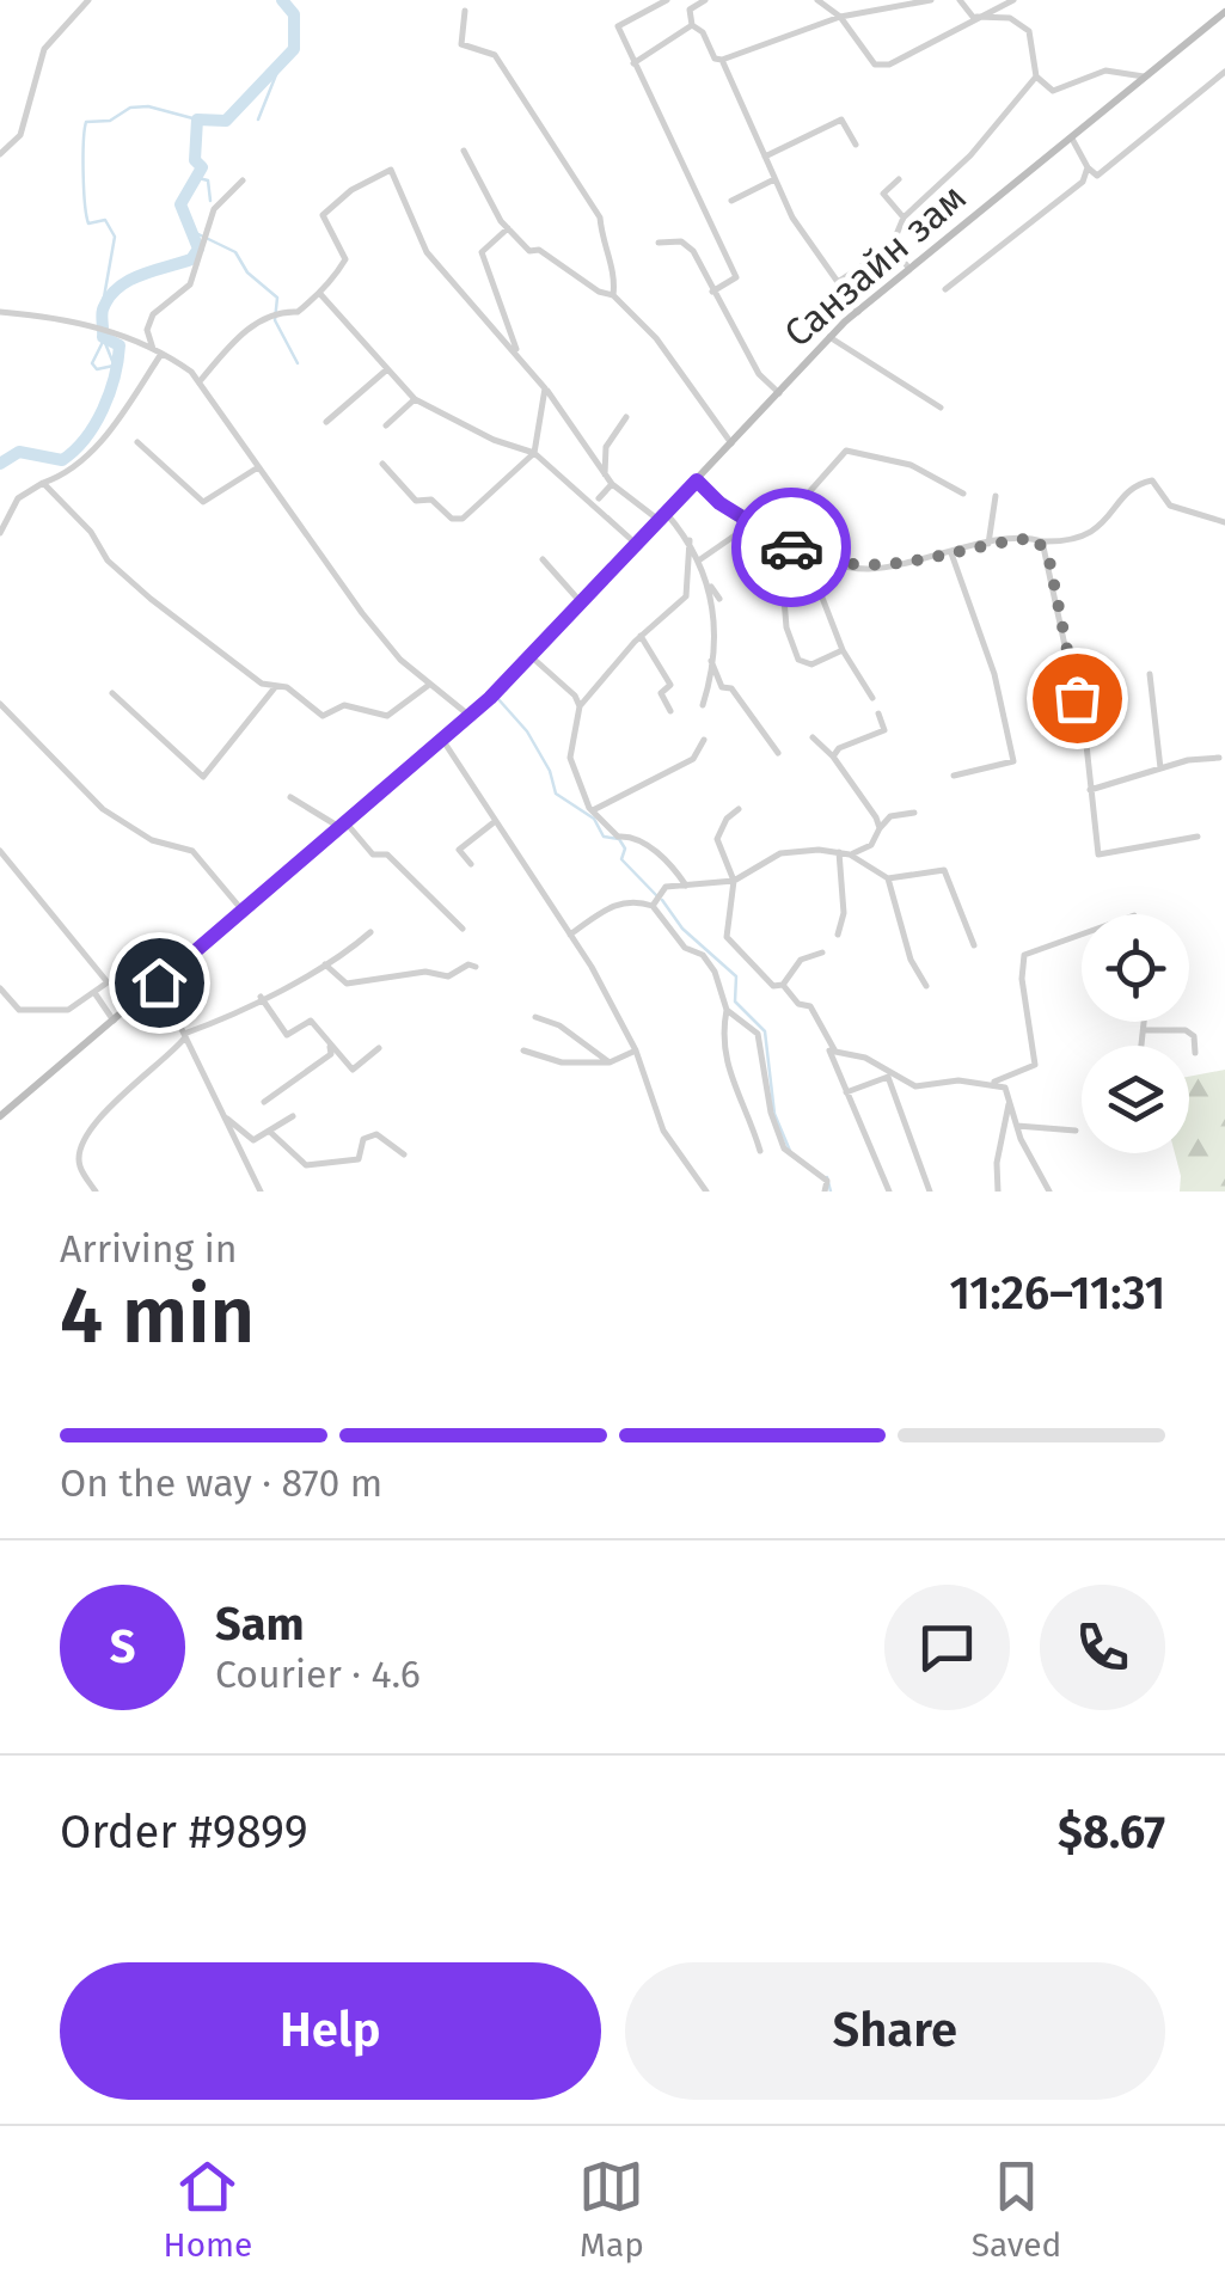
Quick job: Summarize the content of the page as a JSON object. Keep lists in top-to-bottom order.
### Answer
{
  "streets": {
    "main road": ["Санзайн зам"]
  },
  "page": {
    "heading": ["4 min", "Arriving in", "11:26–11:31"],
    "panel": [
      "Sam",
      "Courier · 4.6",
      "Order #9899",
      "$8.67"
    ],
    "bar": "On the way · 870 m",
    "round": "S",
    "buttons": ["Help", "Share"],
    "tabs": ["Home", "Map", "Saved"]
  }
}
